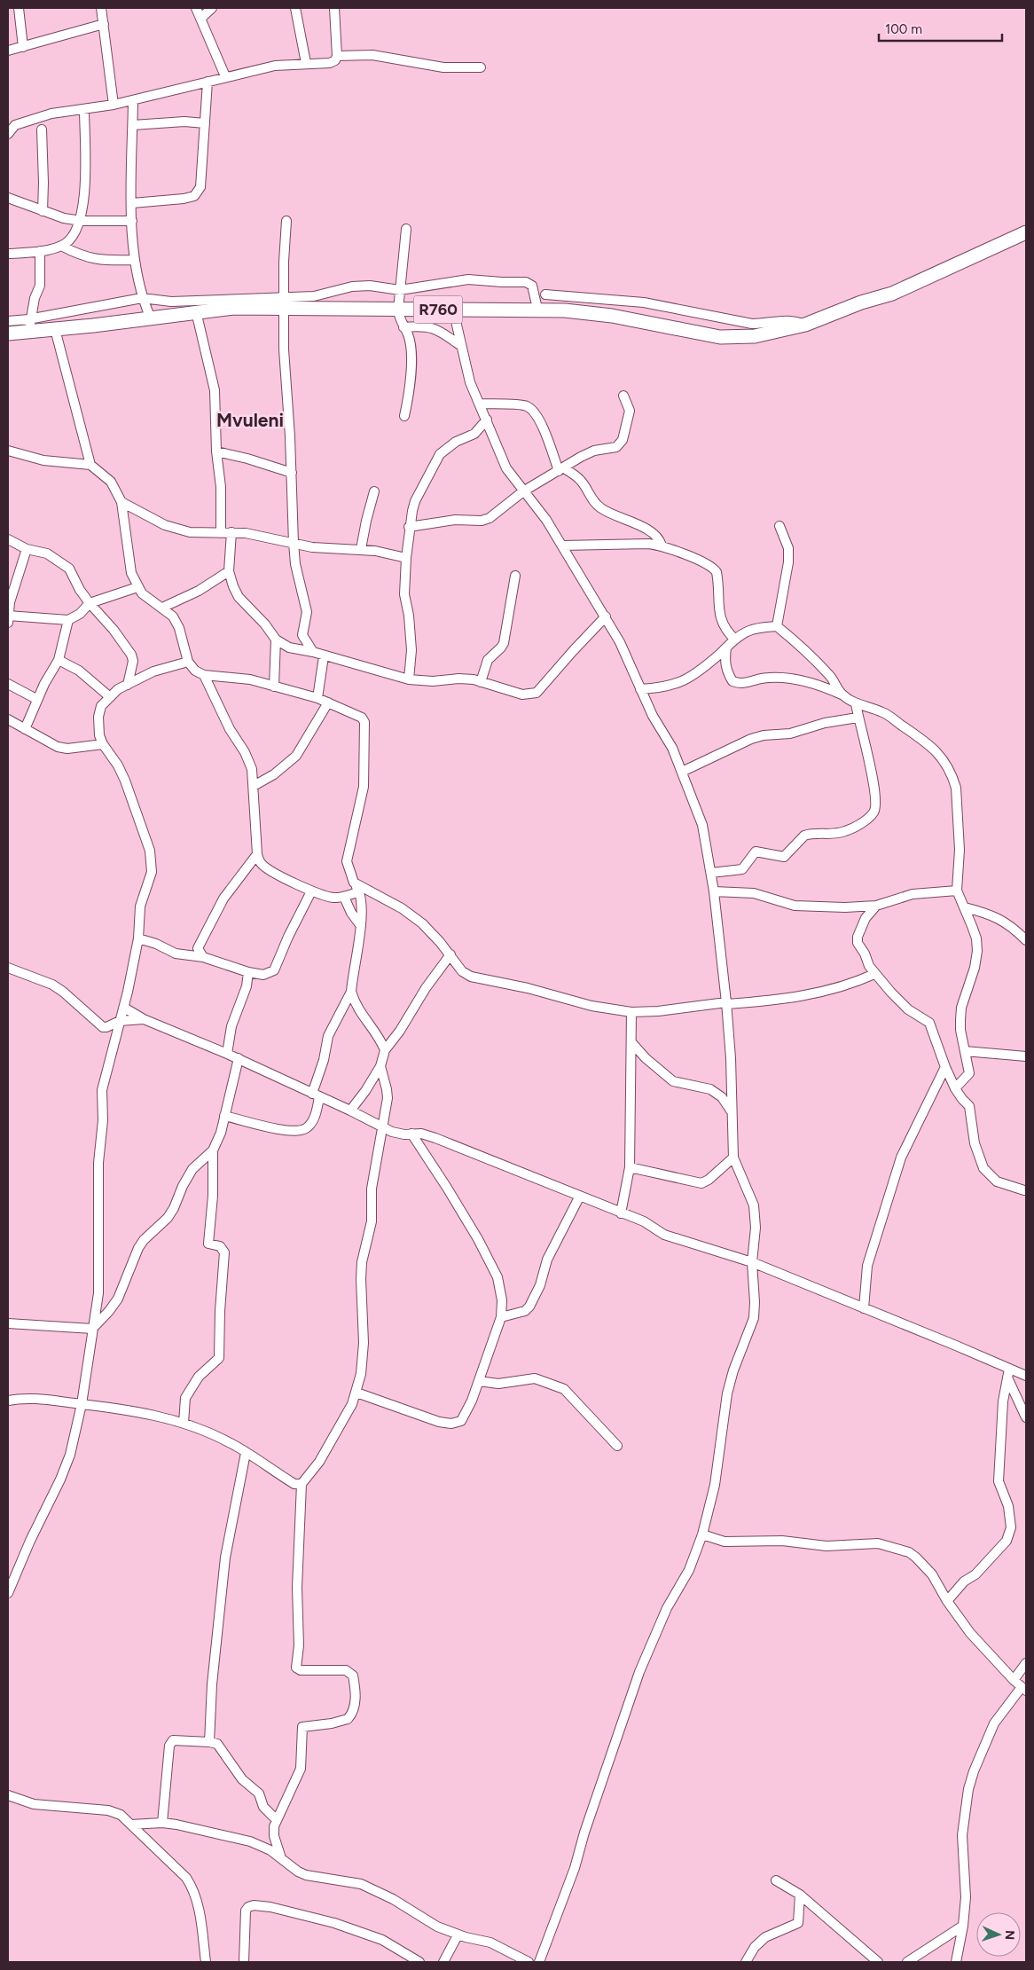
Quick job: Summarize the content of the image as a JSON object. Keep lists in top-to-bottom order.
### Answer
{
  "streets": {
    "main road": ["R760"]
  },
  "districts": ["Mvuleni"],
  "scale_bar": "100 m",
  "north": "right"
}
